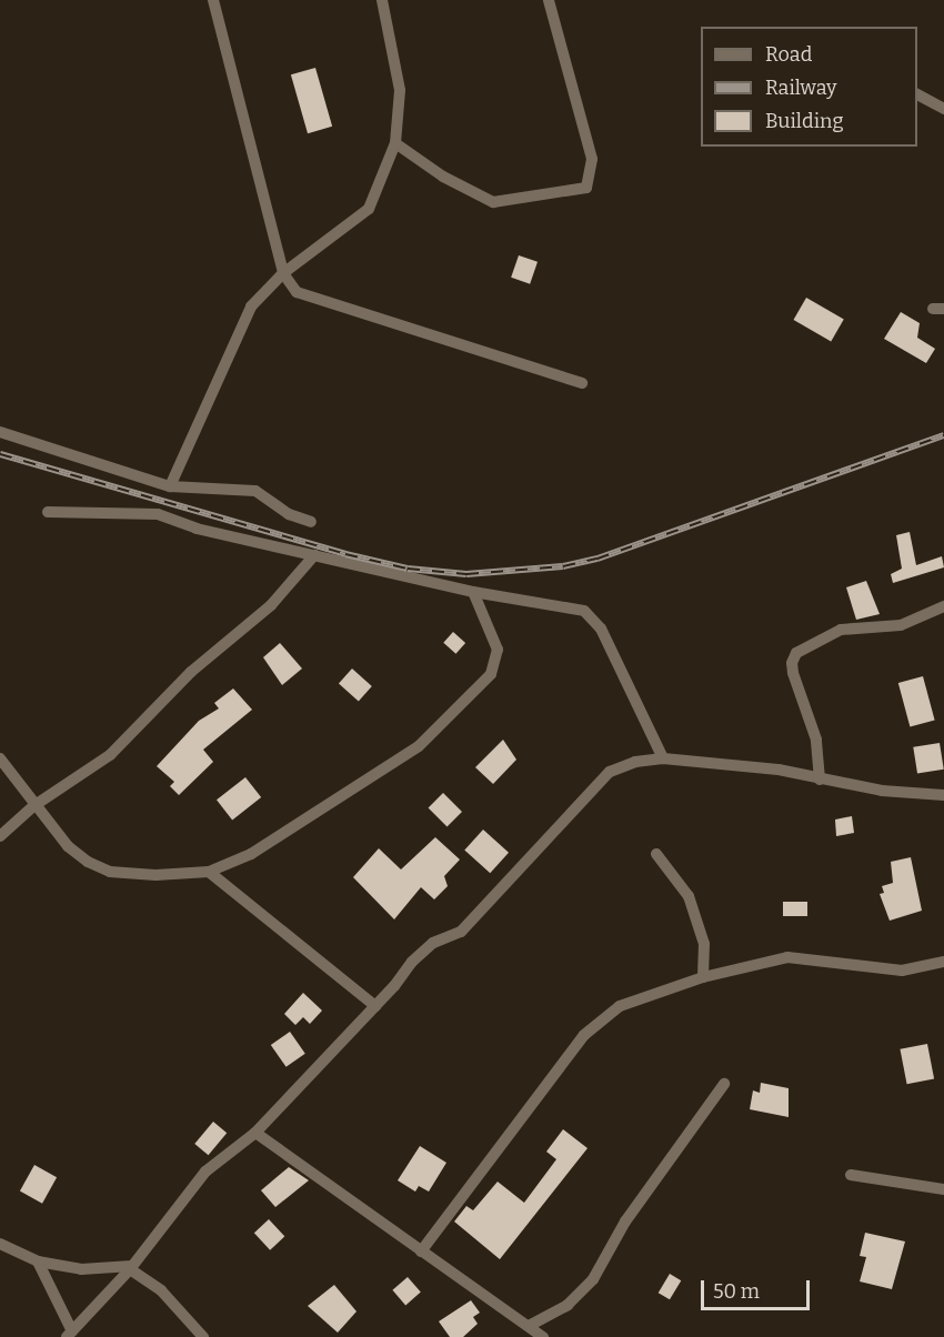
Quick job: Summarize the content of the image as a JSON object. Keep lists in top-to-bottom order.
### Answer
{
  "legend": ["Road", "Railway", "Building"],
  "scale_bar": "50 m"
}
